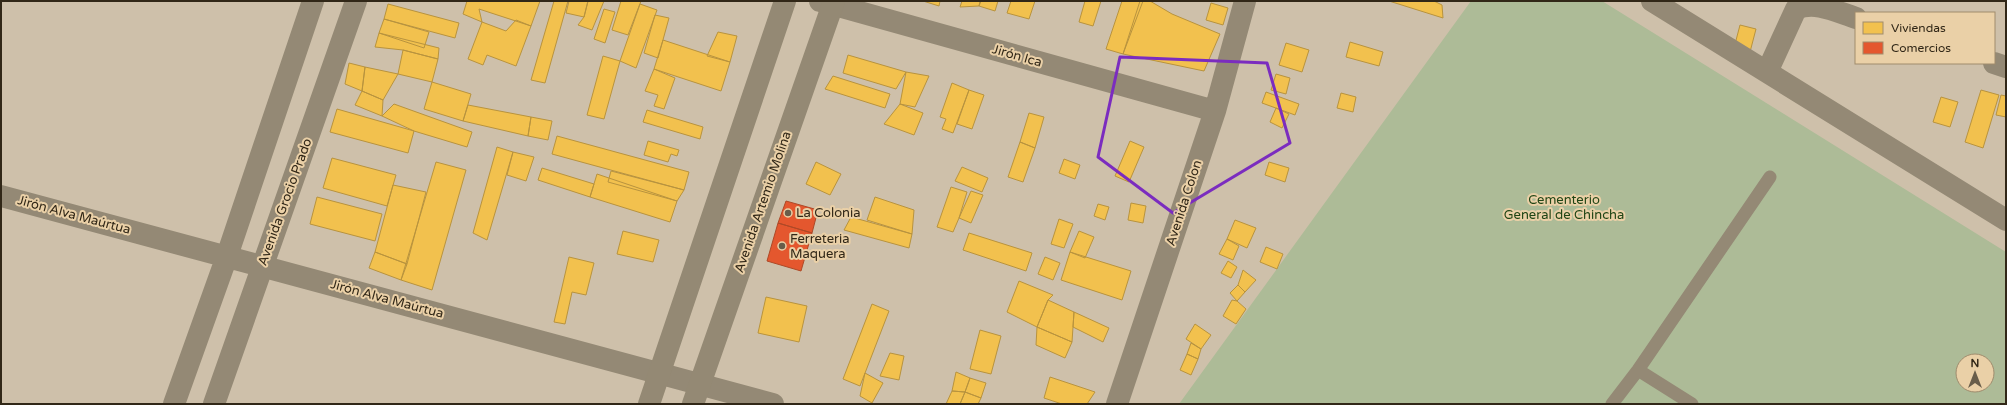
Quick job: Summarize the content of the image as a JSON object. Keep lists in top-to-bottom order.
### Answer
{
  "streets": {
    "street": [
      "Jirón Ica",
      "Avenida Grocio Prado",
      "Avenida Artemio Molina",
      "Avenida Colon",
      "Jirón Alva Maúrtua"
    ]
  },
  "crossings": [
    ["Jirón Ica", "Avenida Artemio Molina"],
    ["Jirón Ica", "Avenida Colon"],
    ["Avenida Grocio Prado", "Jirón Alva Maúrtua"],
    ["Avenida Artemio Molina", "Jirón Alva Maúrtua"]
  ],
  "parks": ["Cementerio General de Chincha"],
  "places": ["La Colonia", "Ferreteria Maquera"],
  "legend": ["Viviendas", "Comercios"],
  "north": "top"
}
